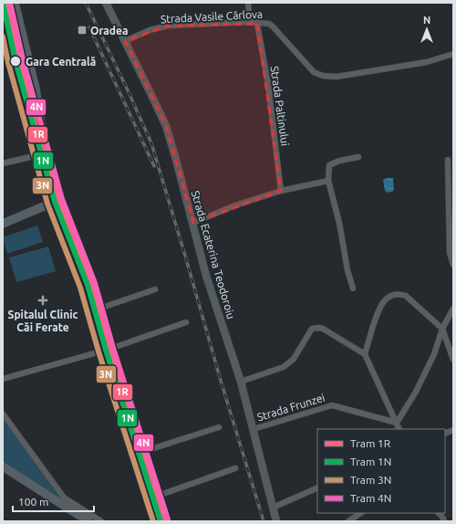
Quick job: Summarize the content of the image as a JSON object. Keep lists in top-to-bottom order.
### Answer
{
  "streets": {
    "main road": ["Strada Ecaterina Teodoroiu"],
    "street": ["Strada Vasile Cârlova", "Strada Paltinului", "Strada Frunzei"]
  },
  "crossings": [
    ["Strada Vasile Cârlova", "Strada Paltinului"],
    ["Strada Vasile Cârlova", "Strada Ecaterina Teodoroiu"],
    ["Strada Ecaterina Teodoroiu", "Strada Frunzei"]
  ],
  "places": {
    "transit": ["Oradea"],
    "other": ["Gara Centrală"],
    "health": ["Spitalul Clinic Căi Ferate"]
  },
  "lines": [
    "tram line 1R",
    "tram line 1N",
    "tram line 4N",
    "tram line 3N"
  ],
  "legend": [
    "Tram 1R",
    "Tram 1N",
    "Tram 3N",
    "Tram 4N"
  ],
  "scale_bar": "100 m",
  "north": "top"
}
